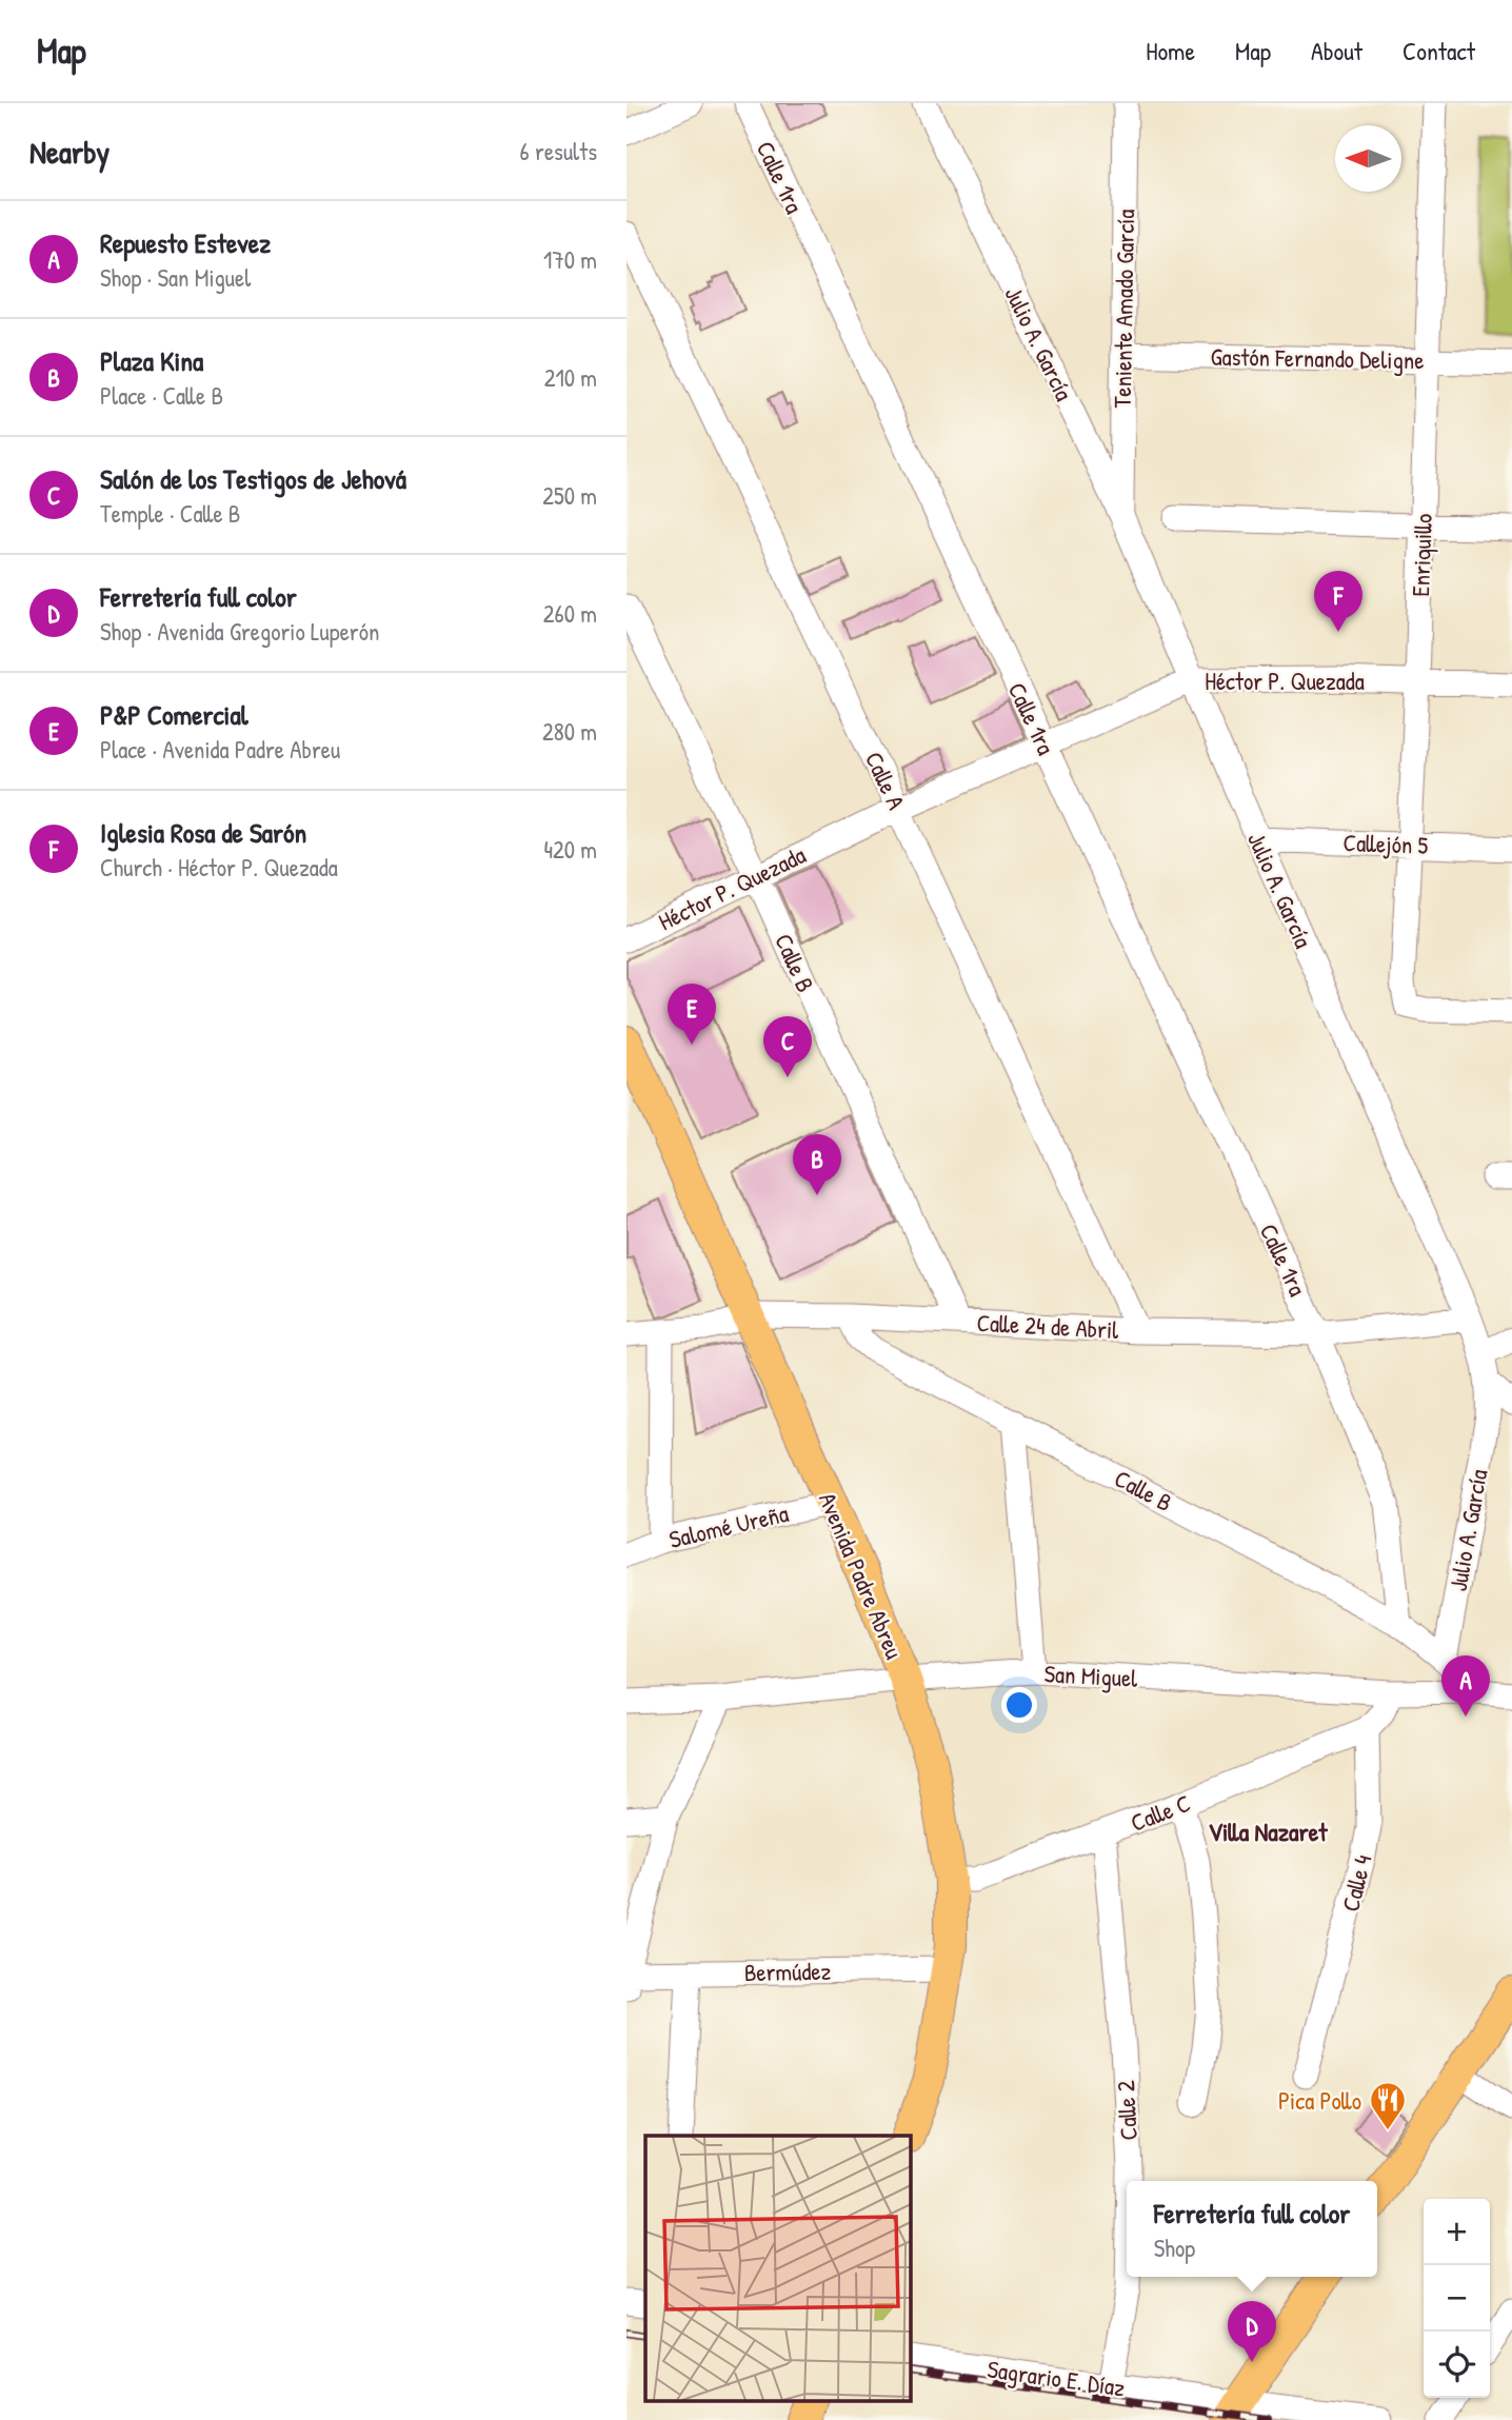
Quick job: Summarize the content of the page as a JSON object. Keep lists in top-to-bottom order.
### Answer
{
  "streets": {
    "main road": ["Avenida Padre Abreu"],
    "street": [
      "Calle 1ra",
      "Teniente Amado García",
      "Julio A. García",
      "Gastón Fernando Deligne",
      "Enriquillo",
      "Héctor P. Quezada",
      "Calle A",
      "Callejón 5",
      "Calle B",
      "Calle 24 de Abril",
      "Salomé Ureña",
      "San Miguel",
      "Calle C",
      "Calle 4",
      "Bermúdez",
      "Calle 2",
      "Sagrario E. Díaz"
    ]
  },
  "crossings": [
    ["Calle 1ra", "Héctor P. Quezada"],
    ["Calle 1ra", "Calle B"],
    ["Calle 1ra", "Calle 24 de Abril"],
    ["Teniente Amado García", "Julio A. García"],
    ["Teniente Amado García", "Gastón Fernando Deligne"],
    ["Julio A. García", "Héctor P. Quezada"],
    ["Julio A. García", "Callejón 5"],
    ["Julio A. García", "Calle B"],
    ["Julio A. García", "Calle 24 de Abril"],
    ["Gastón Fernando Deligne", "Enriquillo"],
    ["Enriquillo", "Héctor P. Quezada"],
    ["Enriquillo", "Callejón 5"],
    ["Héctor P. Quezada", "Calle A"],
    ["Héctor P. Quezada", "Calle B"],
    ["Calle A", "Calle 24 de Abril"],
    ["Calle B", "Calle 24 de Abril"],
    ["Calle 24 de Abril", "Avenida Padre Abreu"],
    ["Salomé Ureña", "Avenida Padre Abreu"],
    ["Avenida Padre Abreu", "San Miguel"],
    ["Avenida Padre Abreu", "Calle C"],
    ["Avenida Padre Abreu", "Bermúdez"],
    ["Calle C", "Calle 4"],
    ["Calle C", "Calle 2"],
    ["Calle 2", "Sagrario E. Díaz"]
  ],
  "districts": ["Villa Nazaret"],
  "places": {
    "restaurant": ["Pica Pollo"]
  },
  "north": "left",
  "page": {
    "header": "Map",
    "nav": [
      "Home",
      "Map",
      "About",
      "Contact"
    ],
    "heading": ["Nearby", "6 results"],
    "list": [
      {
        "mark": "A",
        "name": "Repuesto Estevez",
        "note": "Shop · San Miguel",
        "value": "170 m"
      },
      {
        "mark": "B",
        "name": "Plaza Kina",
        "note": "Place · Calle B",
        "value": "210 m"
      },
      {
        "mark": "C",
        "name": "Salón de los Testigos de Jehová",
        "note": "Temple · Calle B",
        "value": "250 m"
      },
      {
        "mark": "D",
        "name": "Ferretería full color",
        "note": "Shop · Avenida Gregorio Luperón",
        "value": "260 m"
      },
      {
        "mark": "E",
        "name": "P&P Comercial",
        "note": "Place · Avenida Padre Abreu",
        "value": "280 m"
      },
      {
        "mark": "F",
        "name": "Iglesia Rosa de Sarón",
        "note": "Church · Héctor P. Quezada",
        "value": "420 m"
      }
    ],
    "pins": [
      "F",
      "E",
      "C",
      "B",
      "A",
      "D"
    ],
    "popup": ["Ferretería full color", "Shop"],
    "map_buttons": ["+", "−"]
  }
}
